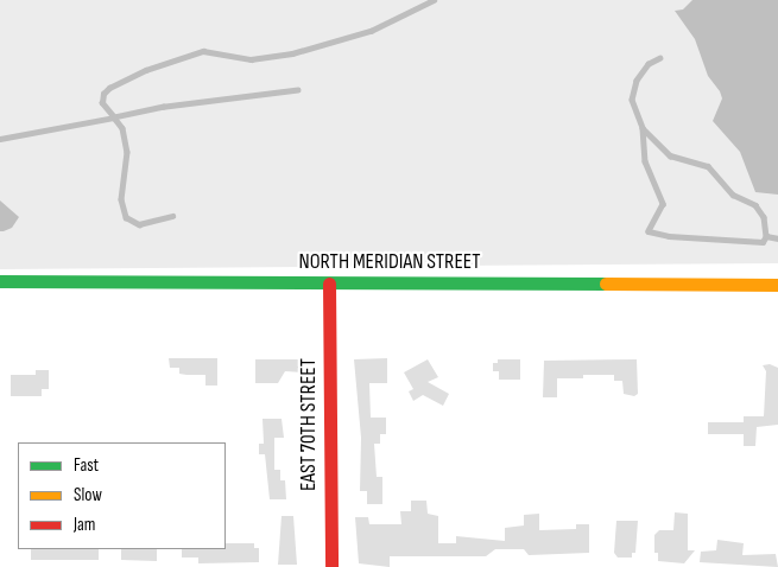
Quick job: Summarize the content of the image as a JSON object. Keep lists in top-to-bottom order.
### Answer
{
  "streets": {
    "main road": ["NORTH MERIDIAN STREET", "EAST 70TH STREET"]
  },
  "crossings": [
    ["NORTH MERIDIAN STREET", "EAST 70TH STREET"]
  ],
  "legend": ["Fast", "Slow", "Jam"]
}
